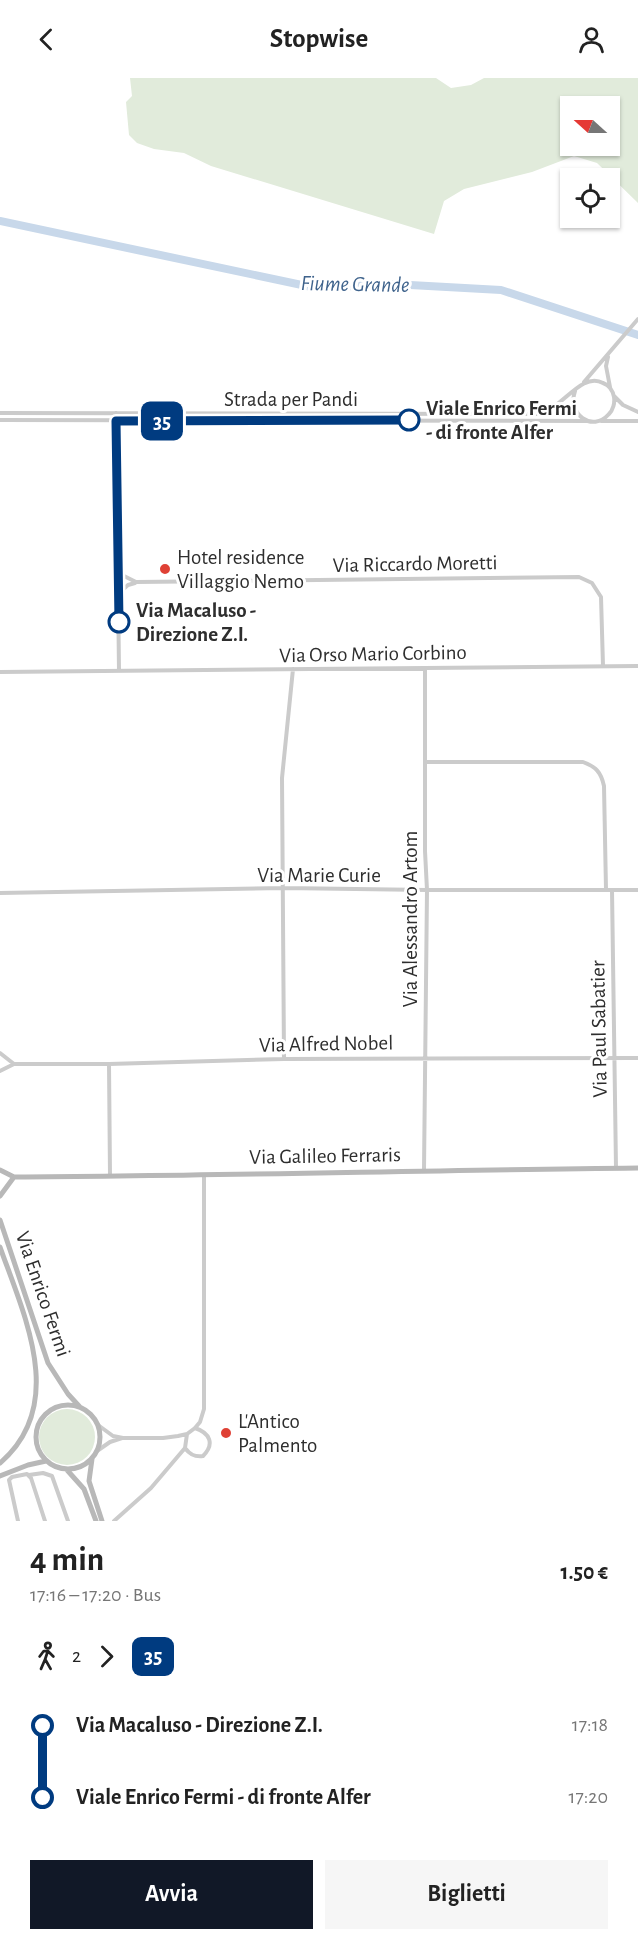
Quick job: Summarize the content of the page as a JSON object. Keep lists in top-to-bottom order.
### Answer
{
  "streets": {
    "street": [
      "Strada per Pandi",
      "Via Riccardo Moretti",
      "Via Orso Mario Corbino",
      "Via Marie Curie",
      "Via Alessandro Artom",
      "Via Paul Sabatier",
      "Via Alfred Nobel",
      "Via Galileo Ferraris",
      "Via Enrico Fermi"
    ]
  },
  "crossings": [
    ["Via Riccardo Moretti", "Via Orso Mario Corbino"],
    ["Via Orso Mario Corbino", "Via Alessandro Artom"],
    ["Via Marie Curie", "Via Alessandro Artom"],
    ["Via Marie Curie", "Via Paul Sabatier"],
    ["Via Alessandro Artom", "Via Alfred Nobel"],
    ["Via Alessandro Artom", "Via Galileo Ferraris"],
    ["Via Paul Sabatier", "Via Alfred Nobel"],
    ["Via Paul Sabatier", "Via Galileo Ferraris"]
  ],
  "water": ["Fiume Grande"],
  "places": [
    "Viale Enrico Fermi - di fronte Alfer",
    "Hotel residence Villaggio Nemo",
    "Via Macaluso - Direzione Z.I.",
    "L'Antico Palmento"
  ],
  "lines": ["bus line 35"],
  "north": "left",
  "page": {
    "header": "Stopwise",
    "on_map": "35",
    "heading": ["4 min", "17:16 – 17:20 · Bus", "1.50 €"],
    "legs": ["2", "35"],
    "list": [
      {
        "name": "Via Macaluso - Direzione Z.I.",
        "value": "17:18"
      },
      {
        "name": "Viale Enrico Fermi - di fronte Alfer",
        "value": "17:20"
      }
    ],
    "buttons": ["Avvia", "Biglietti"]
  }
}
